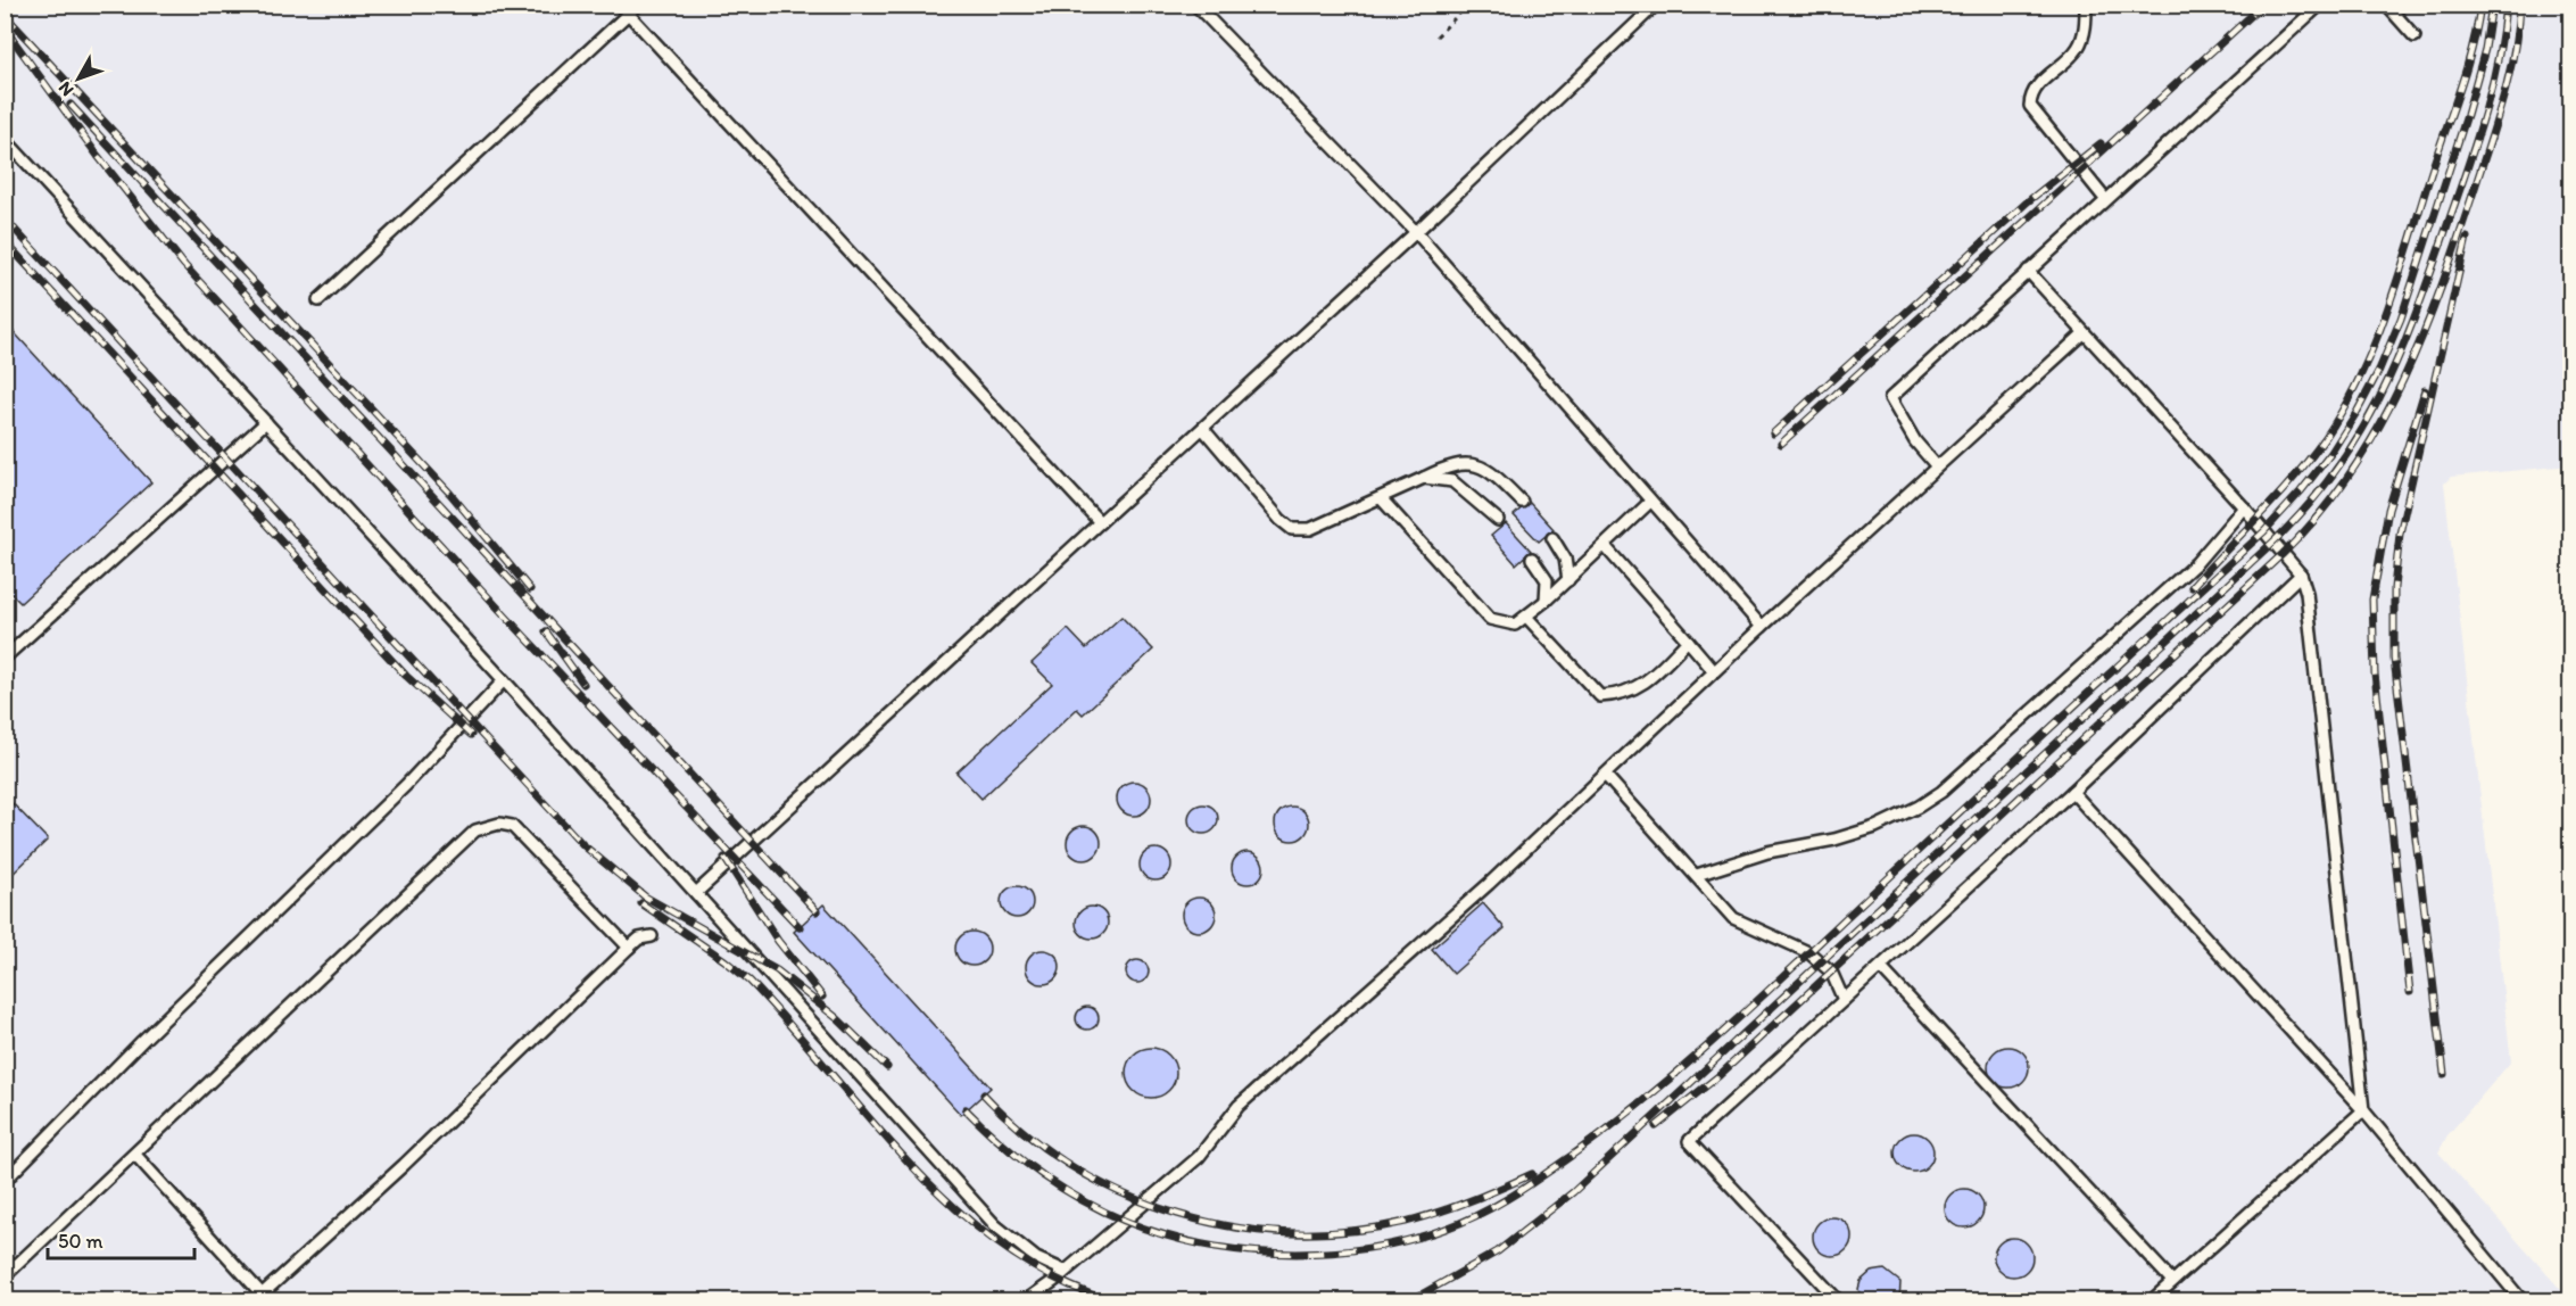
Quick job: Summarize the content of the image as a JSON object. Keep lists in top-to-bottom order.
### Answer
{
  "scale_bar": "50 m",
  "north": "bottom left"
}
